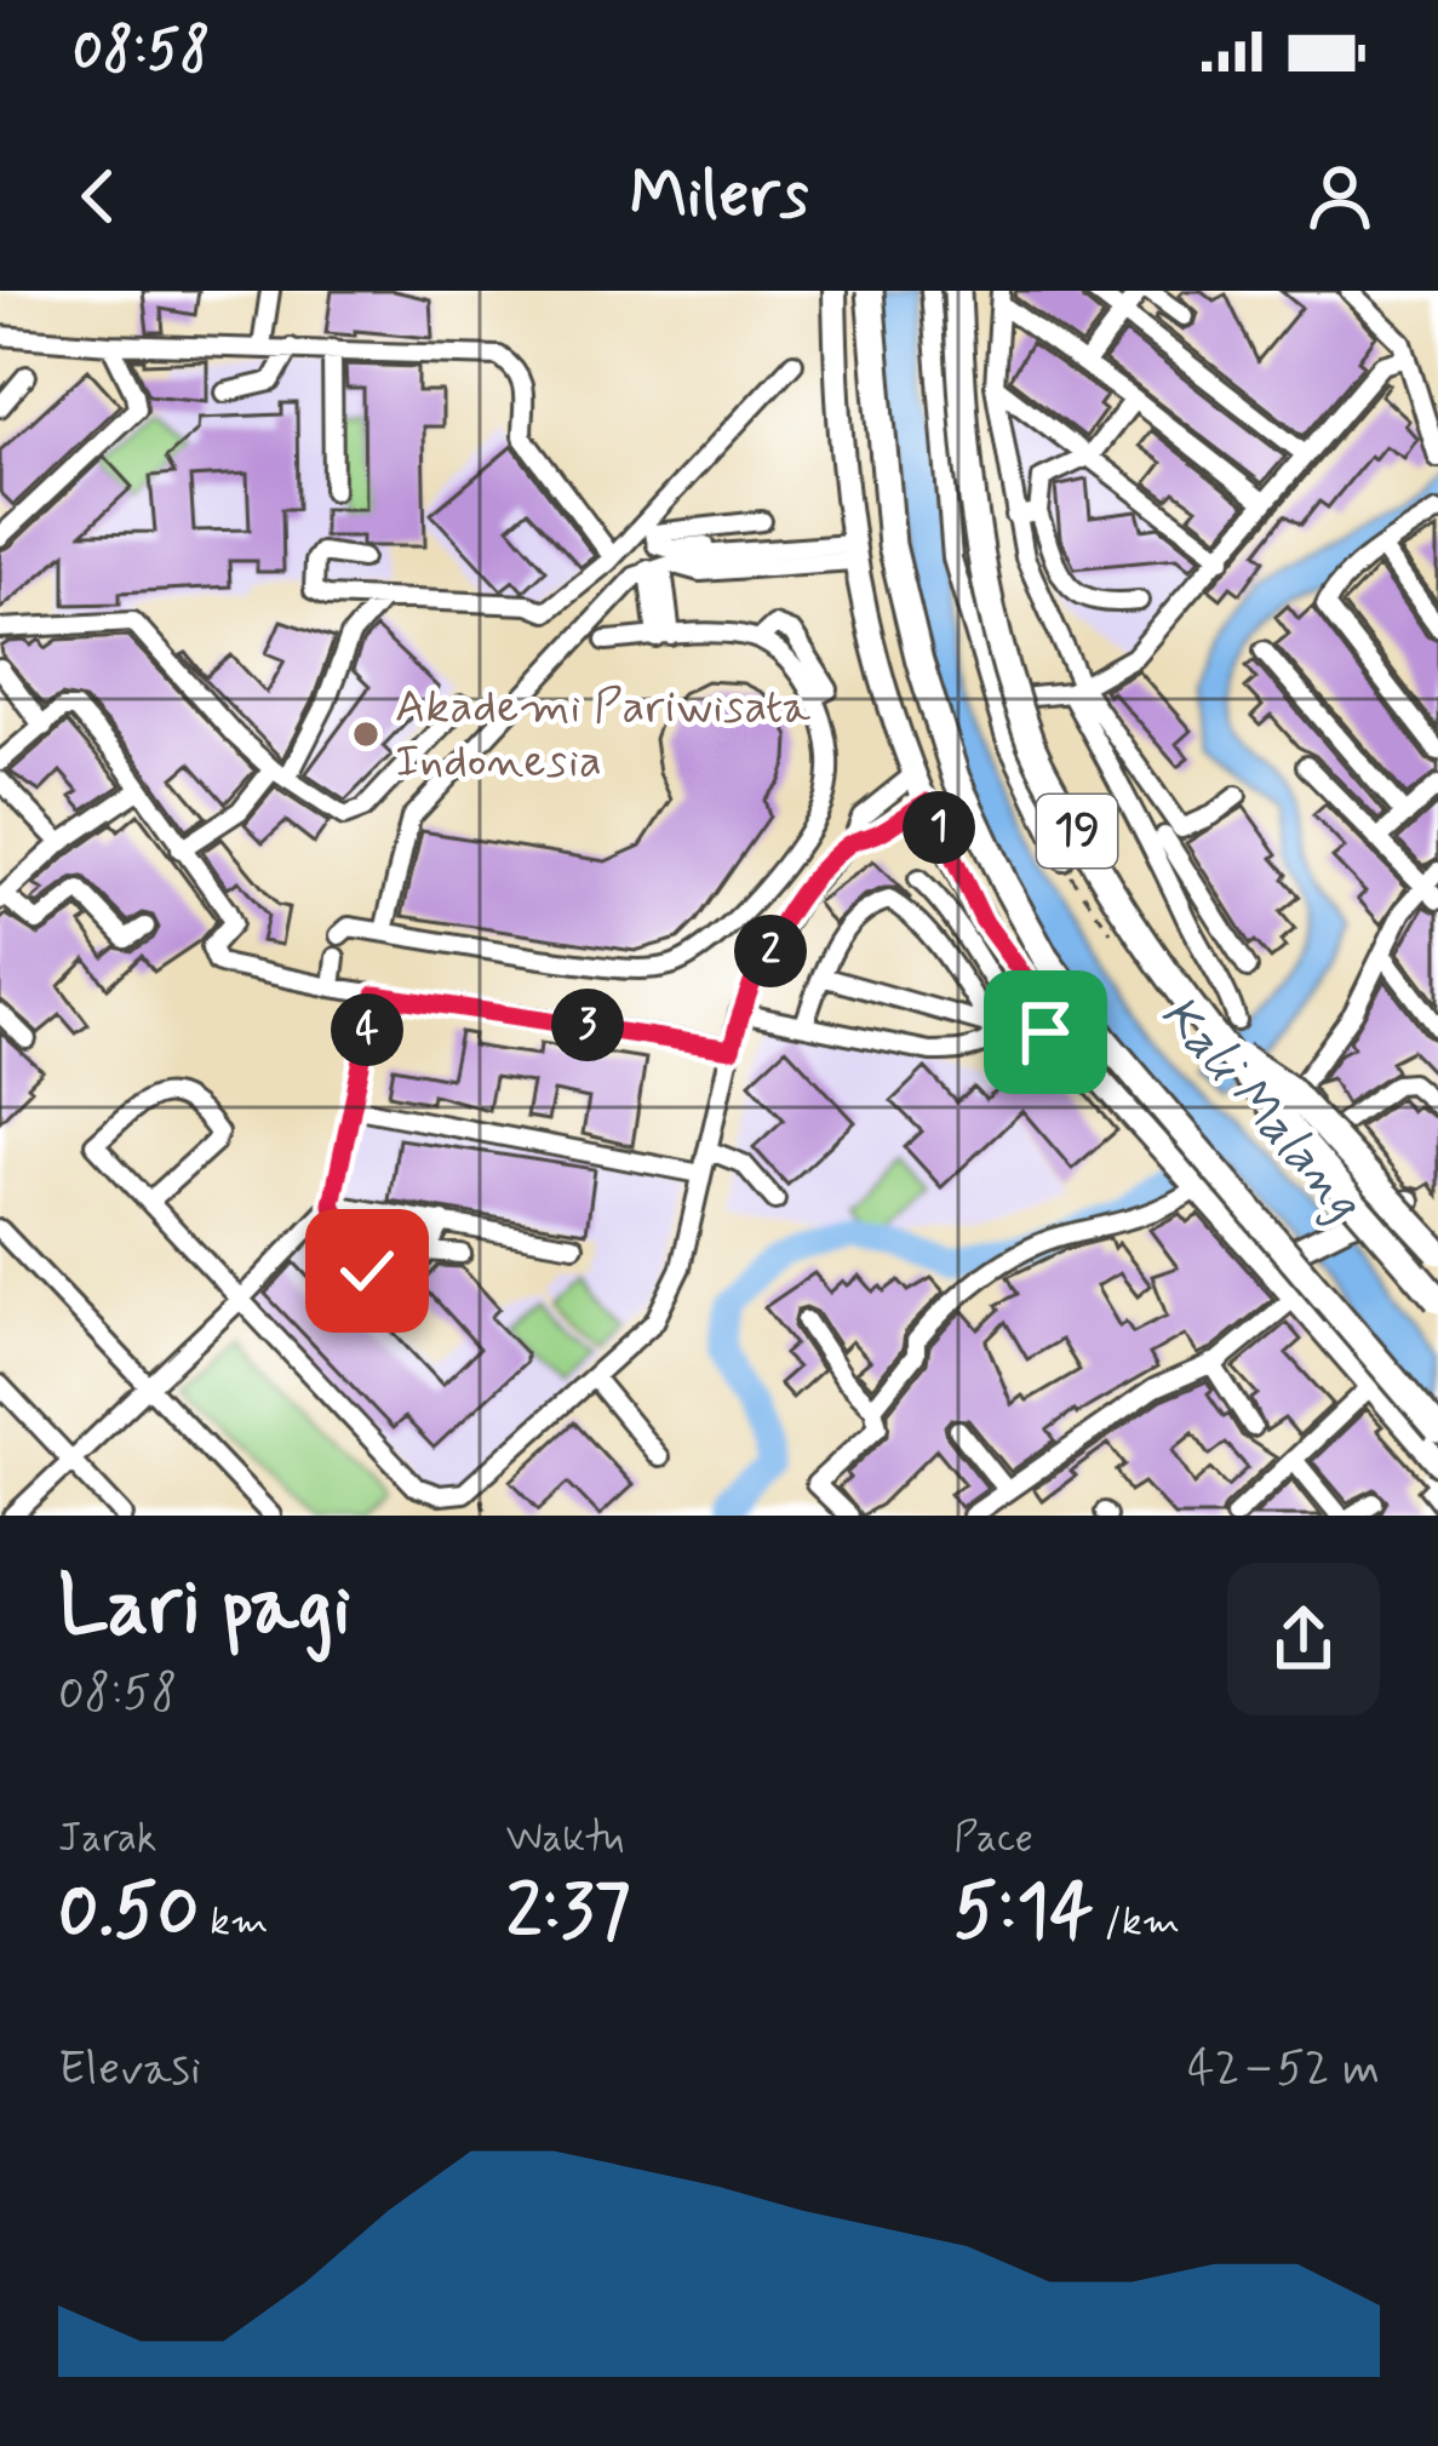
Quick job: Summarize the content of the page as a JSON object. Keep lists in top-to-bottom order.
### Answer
{
  "streets": {
    "highway": ["19"]
  },
  "water": ["Kali Malang"],
  "places": ["Akademi Pariwisata Indonesia"],
  "page": {
    "status": "08:58",
    "header": "Milers",
    "pins": [
      "1",
      "2",
      "3",
      "4"
    ],
    "heading": ["Lari pagi", "08:58"],
    "stats": [
      ["Jarak", "0.50 km"],
      ["Waktu", "2:37"],
      ["Pace", "5:14 /km"]
    ],
    "chart": ["Elevasi", "42–52 m"]
  }
}
